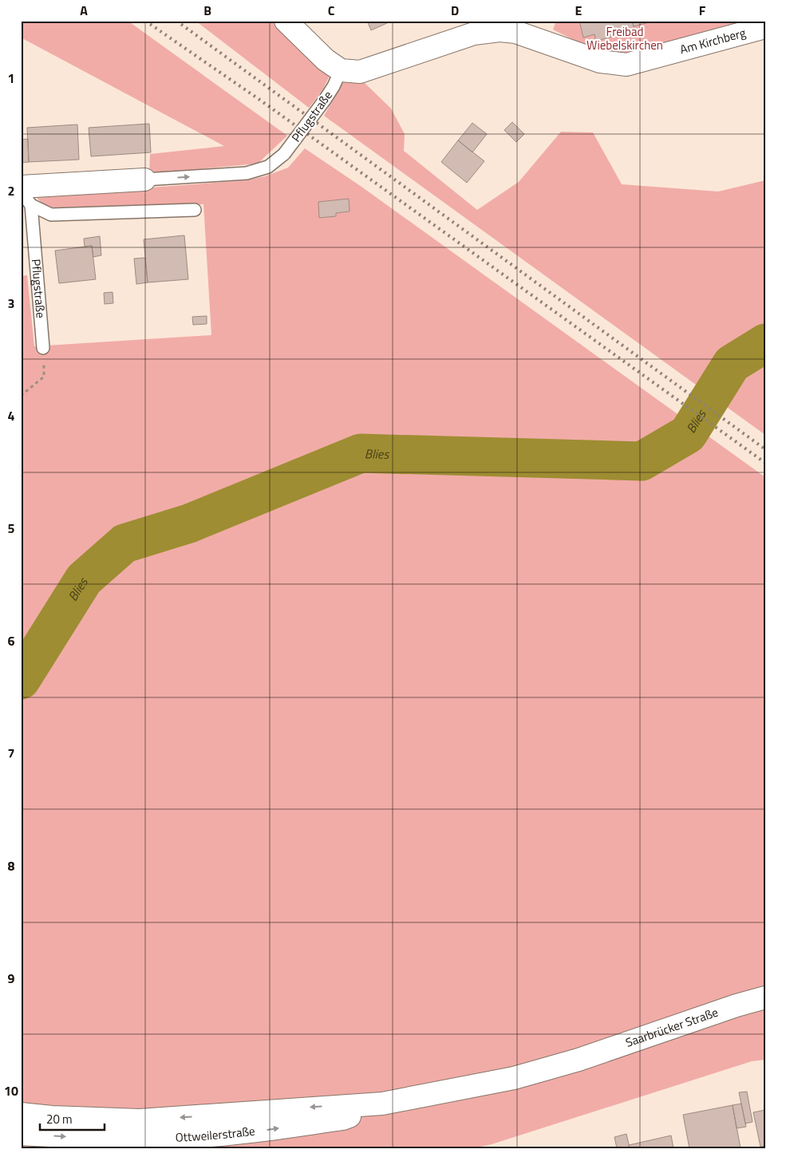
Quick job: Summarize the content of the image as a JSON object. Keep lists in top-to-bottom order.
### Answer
{
  "streets": {
    "main road": [
      "Am Kirchberg",
      "Pflugstraße",
      "Saarbrücker Straße",
      "Ottweilerstraße"
    ]
  },
  "crossings": [
    ["Am Kirchberg", "Pflugstraße"],
    ["Saarbrücker Straße", "Ottweilerstraße"]
  ],
  "one_way": ["Pflugstraße"],
  "water": ["Blies"],
  "parks": ["Freibad Wiebelskirchen"],
  "scale_bar": "20 m",
  "grid": {
    "columns": [
      "A",
      "B",
      "C",
      "D",
      "E",
      "F"
    ],
    "rows": [
      "1",
      "2",
      "3",
      "4",
      "5",
      "6",
      "7",
      "8",
      "9",
      "10"
    ]
  }
}
